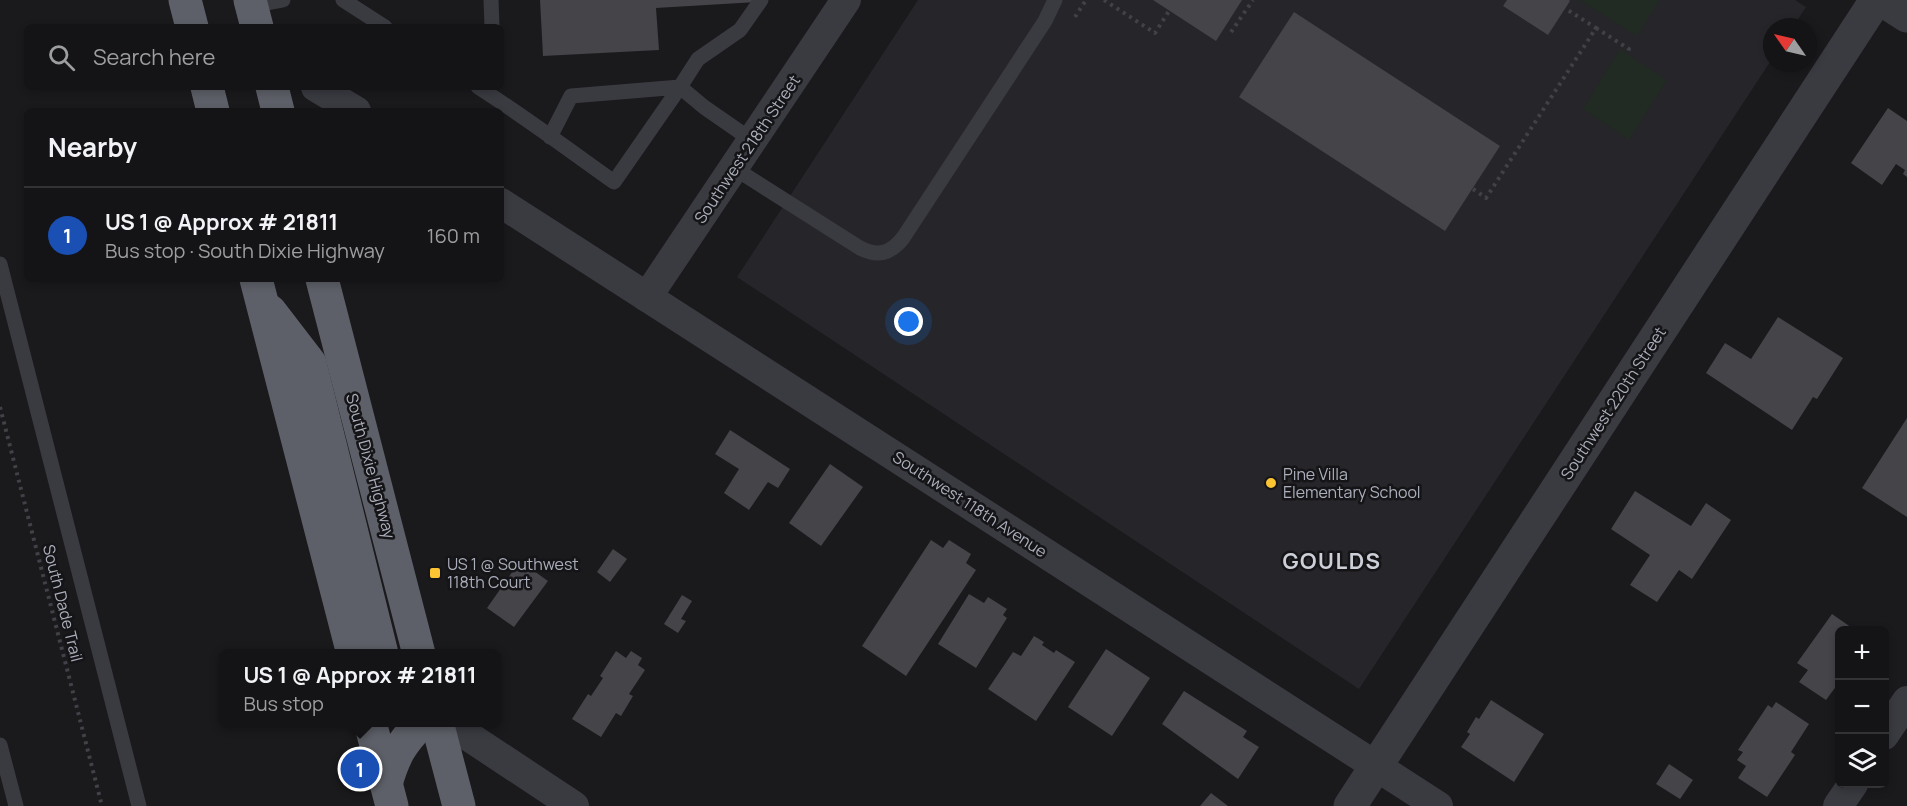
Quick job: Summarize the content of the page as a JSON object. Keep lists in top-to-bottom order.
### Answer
{
  "streets": {
    "highway": ["South Dixie Highway"],
    "street": ["Southwest 218th Street", "Southwest 220th Street", "Southwest 118th Avenue"],
    "path": ["South Dade Trail"]
  },
  "crossings": [
    ["Southwest 218th Street", "Southwest 118th Avenue"],
    ["Southwest 220th Street", "Southwest 118th Avenue"]
  ],
  "districts": ["GOULDS"],
  "places": {
    "other": ["Pine Villa Elementary School"],
    "transit": ["US 1 @ Southwest 118th Court"]
  },
  "north": "top left",
  "page": {
    "search": "Search here",
    "heading": "Nearby",
    "list": [
      {
        "mark": "1",
        "name": "US 1 @ Approx # 21811",
        "note": "Bus stop · South Dixie Highway",
        "value": "160 m"
      }
    ],
    "map_buttons": ["+", "−"],
    "popup": ["US 1 @ Approx # 21811", "Bus stop"],
    "pins": "1"
  }
}
